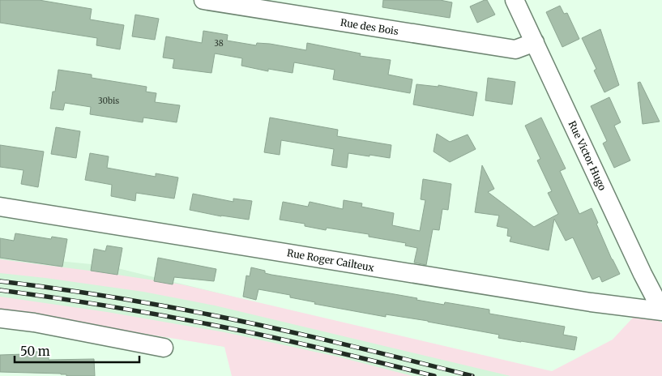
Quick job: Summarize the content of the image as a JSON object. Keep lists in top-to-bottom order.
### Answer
{
  "streets": {
    "street": ["Rue des Bois", "Rue Victor Hugo", "Rue Roger Cailteux"]
  },
  "crossings": [
    ["Rue des Bois", "Rue Victor Hugo"],
    ["Rue Victor Hugo", "Rue Roger Cailteux"]
  ],
  "house_numbers": ["38", "30bis"],
  "scale_bar": "50 m"
}
